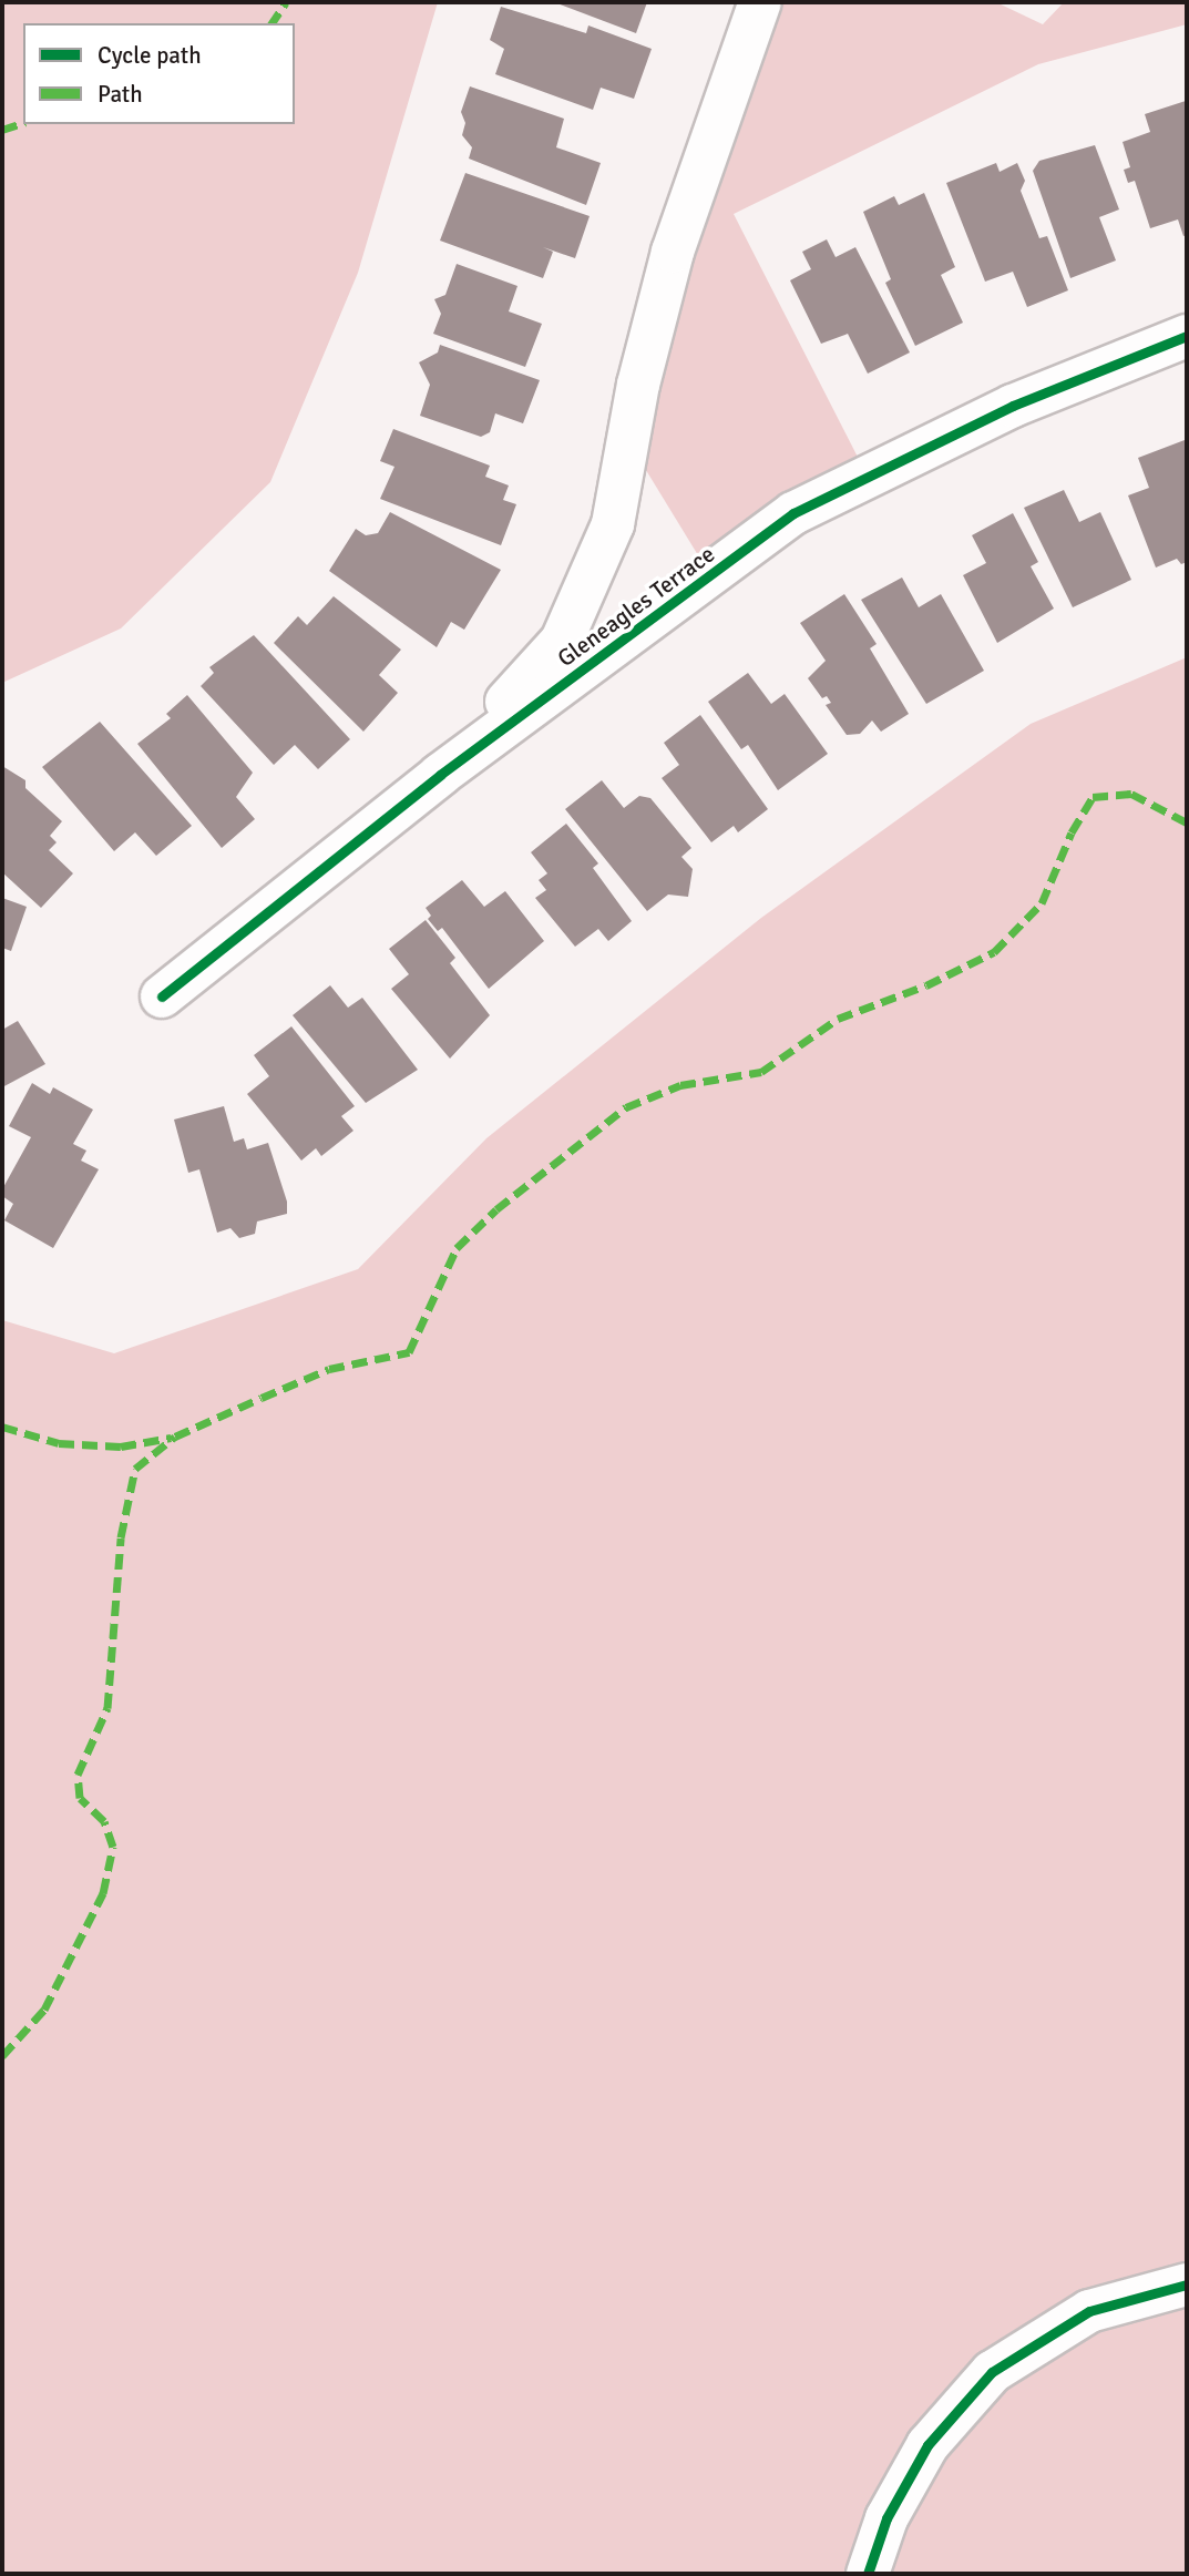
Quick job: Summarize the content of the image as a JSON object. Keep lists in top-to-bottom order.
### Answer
{
  "streets": {
    "street": ["Gleneagles Terrace"]
  },
  "legend": ["Cycle path", "Path"]
}
